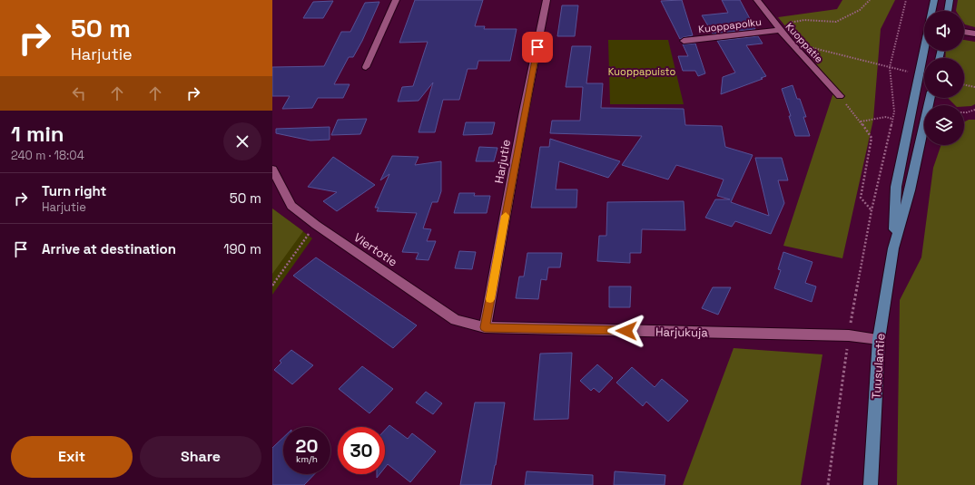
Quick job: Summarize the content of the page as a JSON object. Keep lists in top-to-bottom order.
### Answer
{
  "streets": {
    "main road": ["Tuusulantie"],
    "street": [
      "Kuoppapolku",
      "Kuoppatie",
      "Harjutie",
      "Viertotie",
      "Harjukuja"
    ]
  },
  "crossings": [
    ["Kuoppapolku", "Kuoppatie"],
    ["Harjutie", "Viertotie"],
    ["Harjutie", "Harjukuja"],
    ["Viertotie", "Harjukuja"],
    ["Harjukuja", "Tuusulantie"]
  ],
  "parks": ["Kuoppapuisto"],
  "page": {
    "turn": ["50 m", "Harjutie"],
    "heading": ["1 min", "240 m · 18:04"],
    "list": [
      {
        "name": "Turn right",
        "note": "Harjutie",
        "value": "50 m"
      },
      {
        "name": "Arrive at destination",
        "value": "190 m"
      }
    ],
    "speed": "20 km/h",
    "limit": "30",
    "buttons": ["Exit", "Share"]
  }
}
